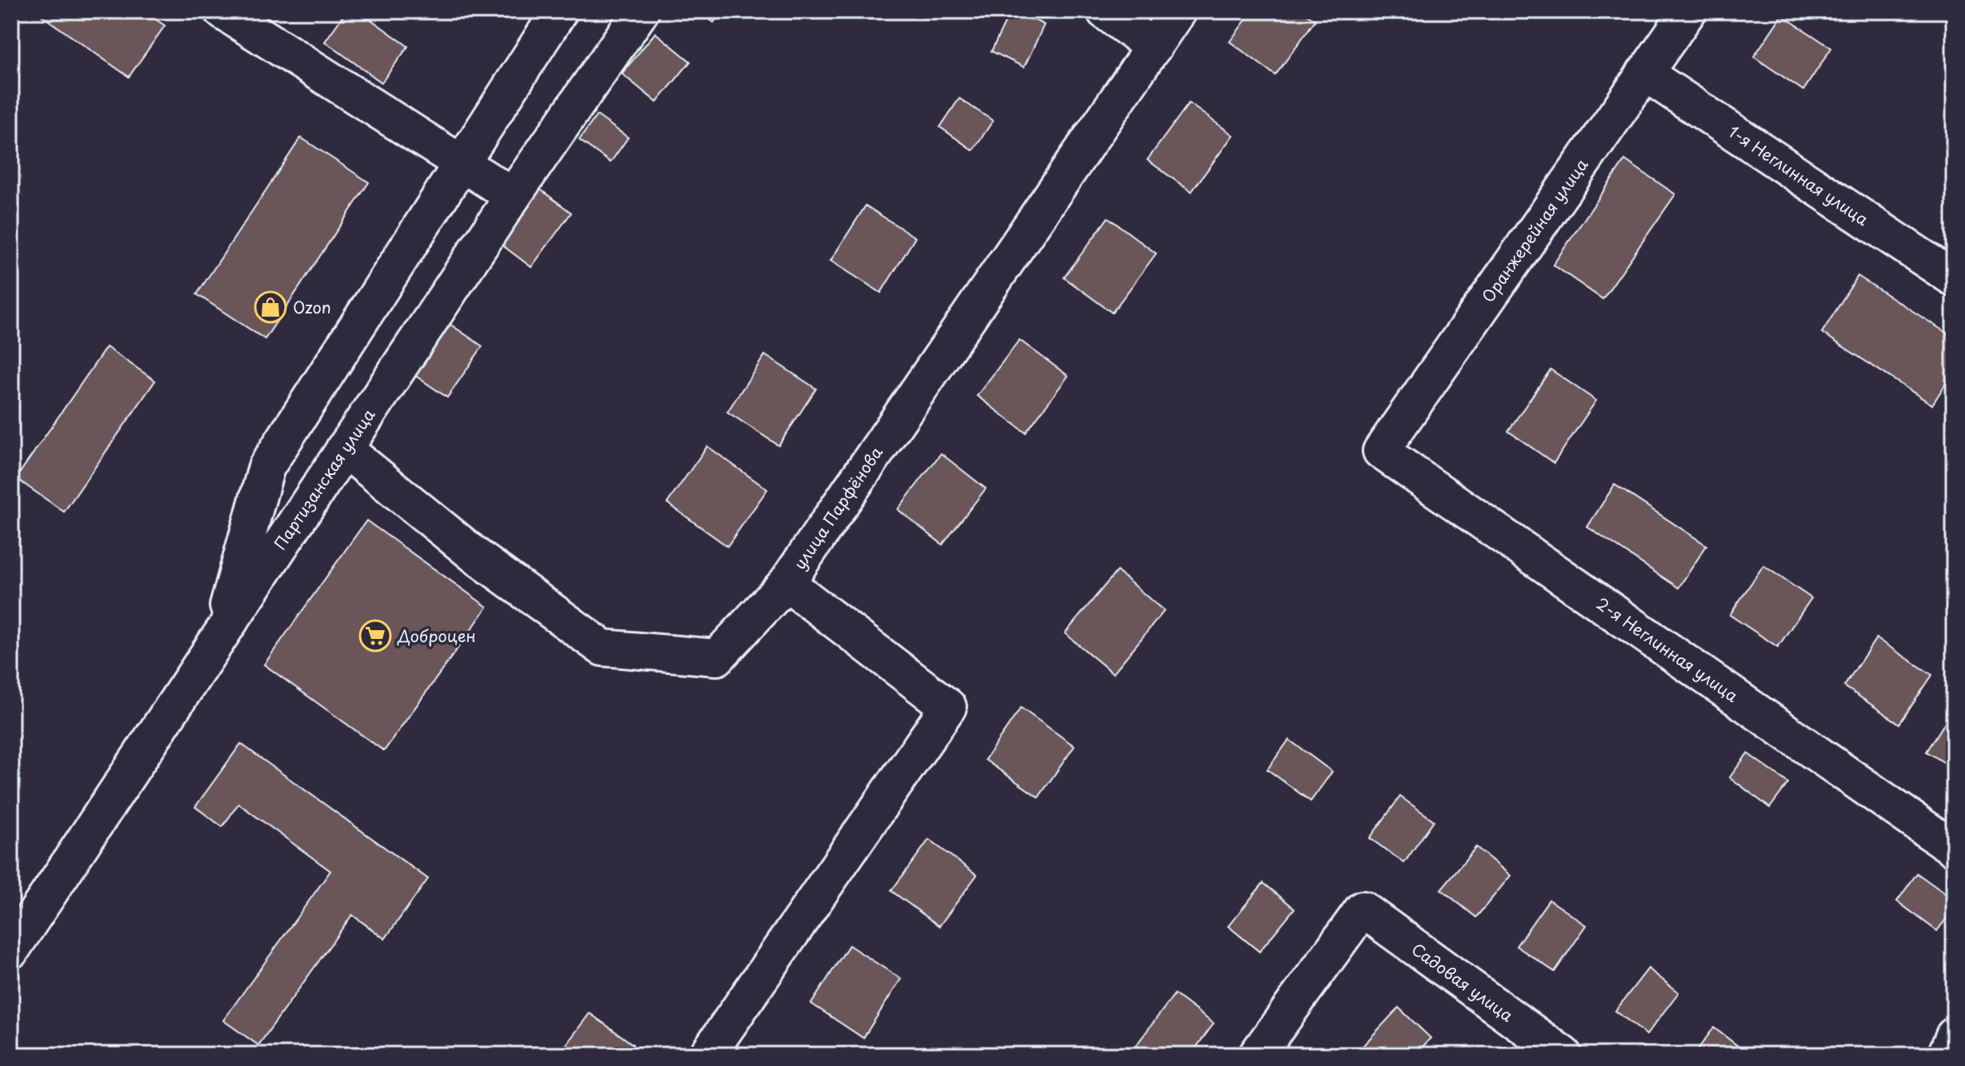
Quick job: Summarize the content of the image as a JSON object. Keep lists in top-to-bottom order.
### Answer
{
  "streets": {
    "street": [
      "1-я Неглинная улица",
      "Оранжерейная улица",
      "Партизанская улица",
      "улица Парфёнова",
      "2-я Неглинная улица",
      "Садовая улица"
    ]
  },
  "crossings": [
    ["1-я Неглинная улица", "Оранжерейная улица"],
    ["Оранжерейная улица", "2-я Неглинная улица"]
  ],
  "places": {
    "shop": ["Ozon"],
    "supermarket": ["Доброцен"]
  }
}
